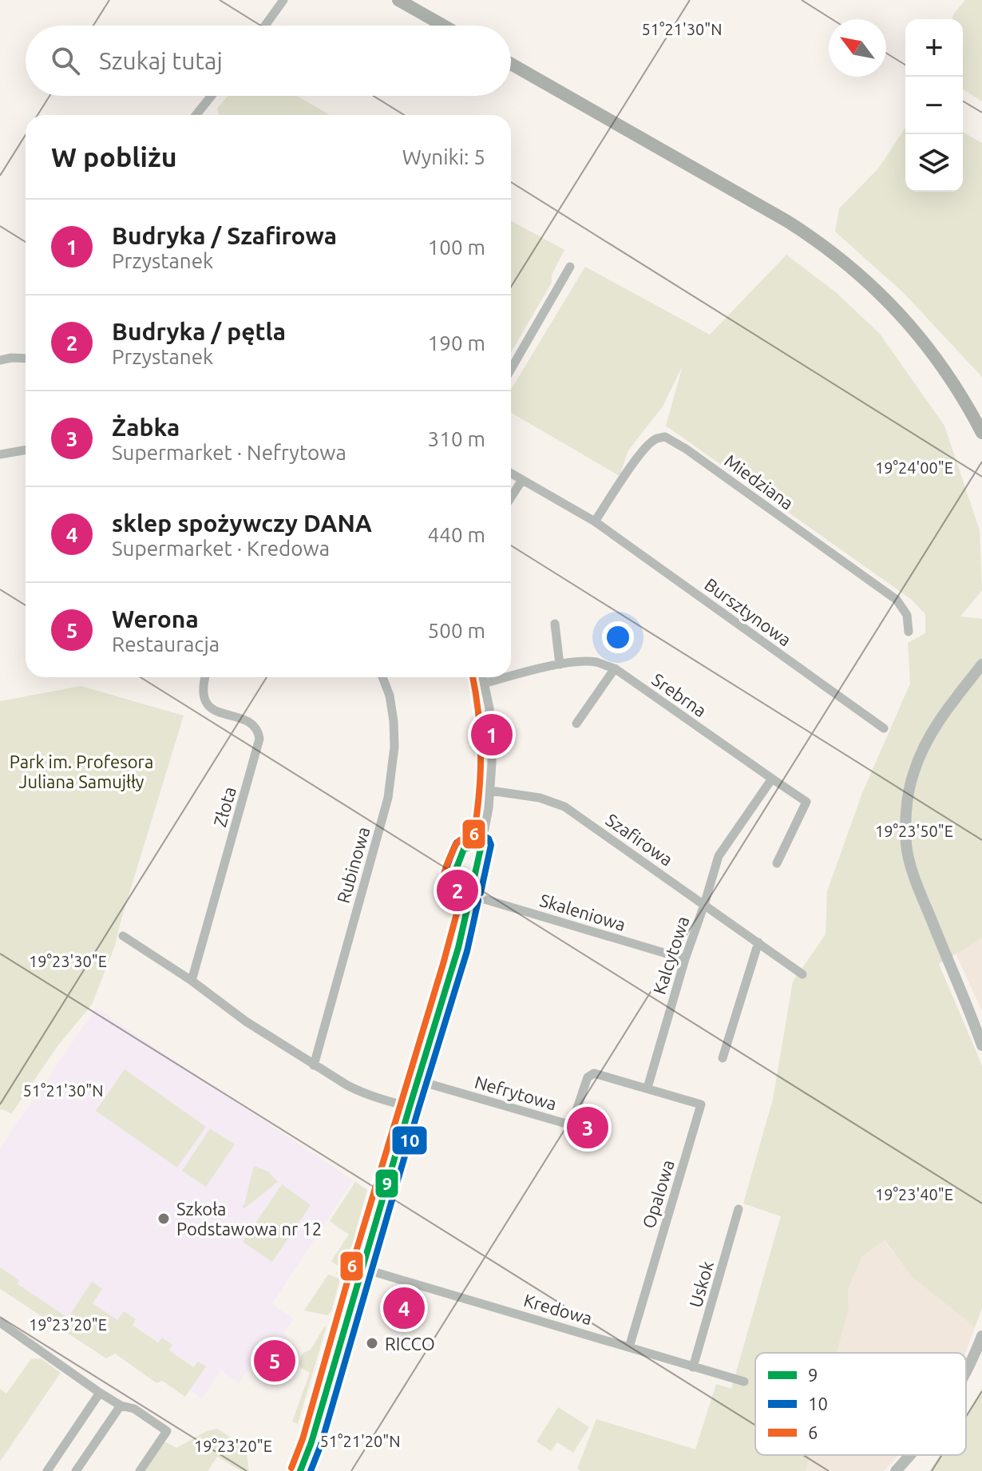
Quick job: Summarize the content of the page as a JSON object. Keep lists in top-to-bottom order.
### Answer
{
  "streets": {
    "street": [
      "Miedziana",
      "Bursztynowa",
      "Srebrna",
      "Złota",
      "Szafirowa",
      "Rubinowa",
      "Skaleniowa",
      "Kalcytowa",
      "Nefrytowa",
      "Opalowa",
      "Uskok",
      "Kredowa"
    ]
  },
  "crossings": [
    ["Miedziana", "Bursztynowa"],
    ["Srebrna", "Kalcytowa"],
    ["Szafirowa", "Kalcytowa"],
    ["Skaleniowa", "Kalcytowa"],
    ["Kalcytowa", "Nefrytowa"],
    ["Kalcytowa", "Opalowa"],
    ["Nefrytowa", "Opalowa"],
    ["Opalowa", "Kredowa"],
    ["Uskok", "Kredowa"]
  ],
  "parks": ["Park im. Profesora Juliana Samujłły"],
  "places": ["Szkoła Podstawowa nr 12", "RICCO"],
  "lines": ["transit line 6", "transit line 10", "transit line 9"],
  "legend": ["9", "10", "6"],
  "north": "top left",
  "page": {
    "map_buttons": ["+", "−"],
    "search": "Szukaj tutaj",
    "heading": ["W pobliżu", "Wyniki: 5"],
    "list": [
      {
        "mark": "1",
        "name": "Budryka / Szafirowa",
        "note": "Przystanek",
        "value": "100 m"
      },
      {
        "mark": "2",
        "name": "Budryka / pętla",
        "note": "Przystanek",
        "value": "190 m"
      },
      {
        "mark": "3",
        "name": "Żabka",
        "note": "Supermarket · Nefrytowa",
        "value": "310 m"
      },
      {
        "mark": "4",
        "name": "sklep spożywczy DANA",
        "note": "Supermarket · Kredowa",
        "value": "440 m"
      },
      {
        "mark": "5",
        "name": "Werona",
        "note": "Restauracja",
        "value": "500 m"
      }
    ],
    "pins": [
      "1",
      "2",
      "3",
      "4",
      "5"
    ]
  },
  "coordinates": [
    "51°21'30\"N",
    "19°24'00\"E",
    "19°23'50\"E",
    "19°23'30\"E",
    "19°23'40\"E",
    "19°23'20\"E",
    "51°21'20\"N"
  ]
}
